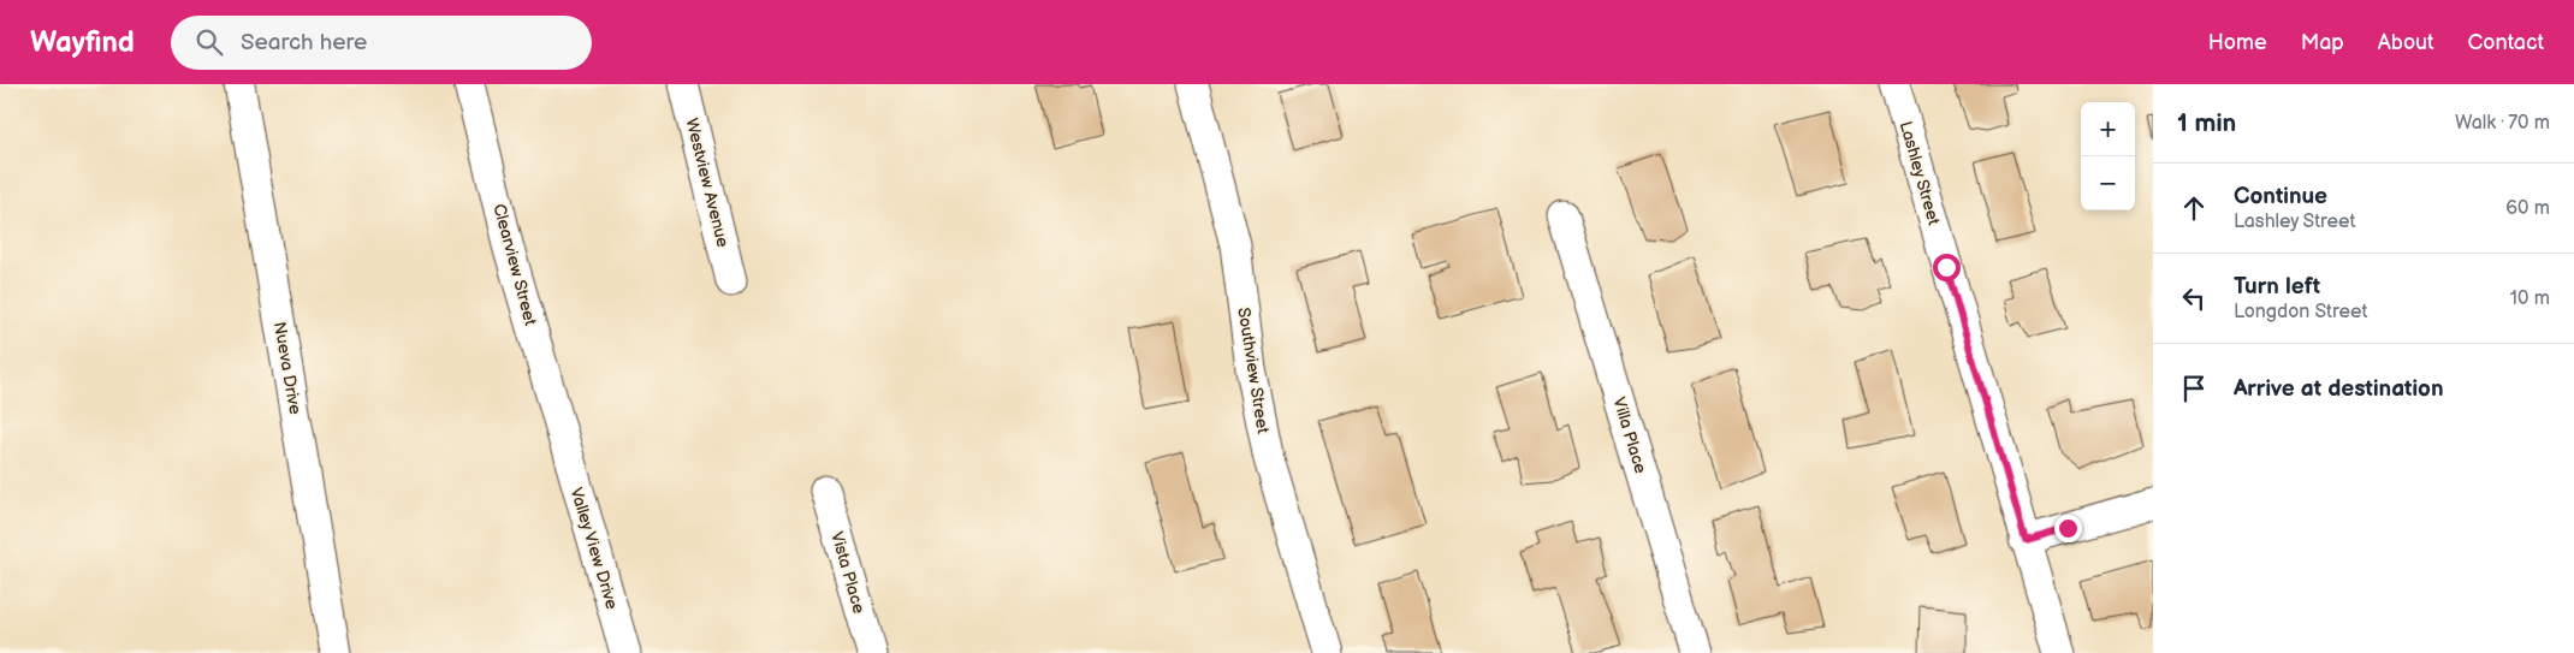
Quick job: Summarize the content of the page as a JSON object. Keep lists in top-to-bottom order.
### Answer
{
  "streets": {
    "street": [
      "Lashley Street",
      "Westview Avenue",
      "Clearview Street",
      "Nueva Drive",
      "Southview Street",
      "Villa Place",
      "Valley View Drive",
      "Vista Place"
    ]
  },
  "crossings": [
    ["Clearview Street", "Valley View Drive"]
  ],
  "page": {
    "header": "Wayfind",
    "search": "Search here",
    "nav": [
      "Home",
      "Map",
      "About",
      "Contact"
    ],
    "heading": ["1 min", "Walk · 70 m"],
    "map_buttons": ["+", "−"],
    "list": [
      ["Continue", "Lashley Street", "60 m"],
      ["Turn left", "Longdon Street", "10 m"],
      "Arrive at destination"
    ]
  }
}
